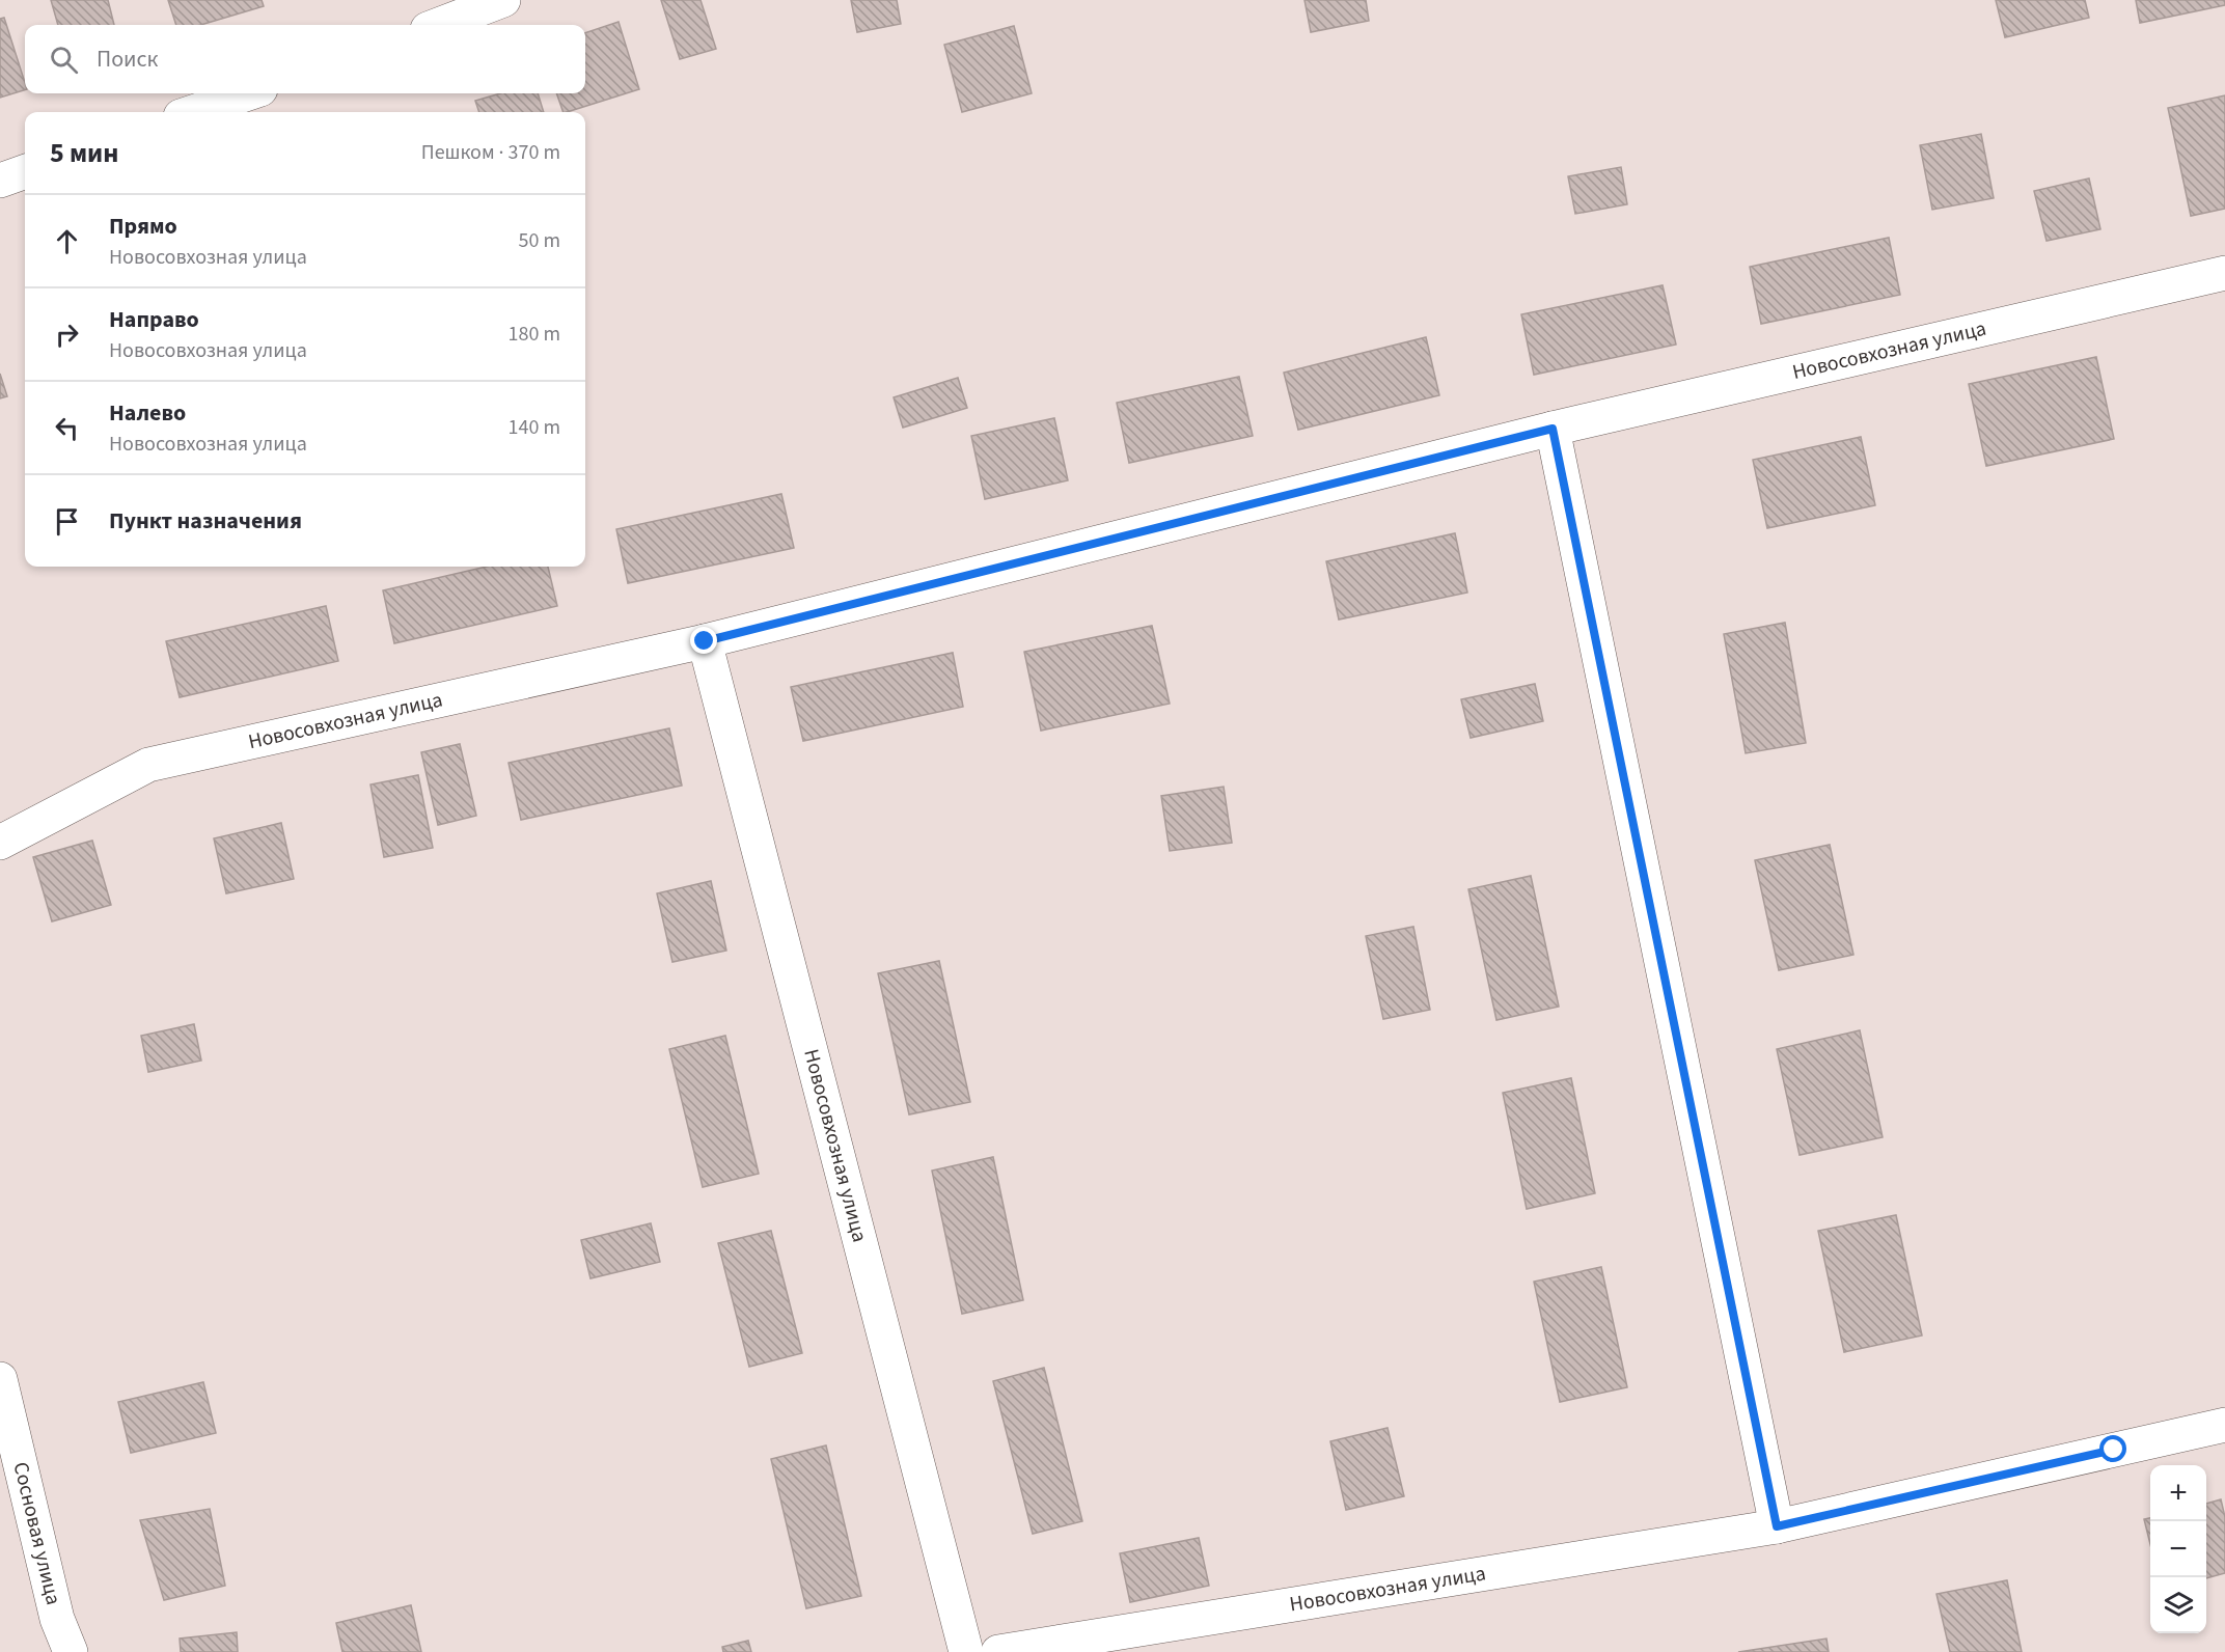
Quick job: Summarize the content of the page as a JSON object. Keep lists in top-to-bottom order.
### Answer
{
  "streets": {
    "street": ["Новосовхозная улица", "Сосновая улица"]
  },
  "page": {
    "search": "Поиск",
    "heading": ["5 мин", "Пешком · 370 m"],
    "list": [
      ["Прямо", "Новосовхозная улица", "50 m"],
      ["Направо", "Новосовхозная улица", "180 m"],
      ["Налево", "Новосовхозная улица", "140 m"],
      "Пункт назначения"
    ],
    "map_buttons": ["+", "−"]
  }
}
